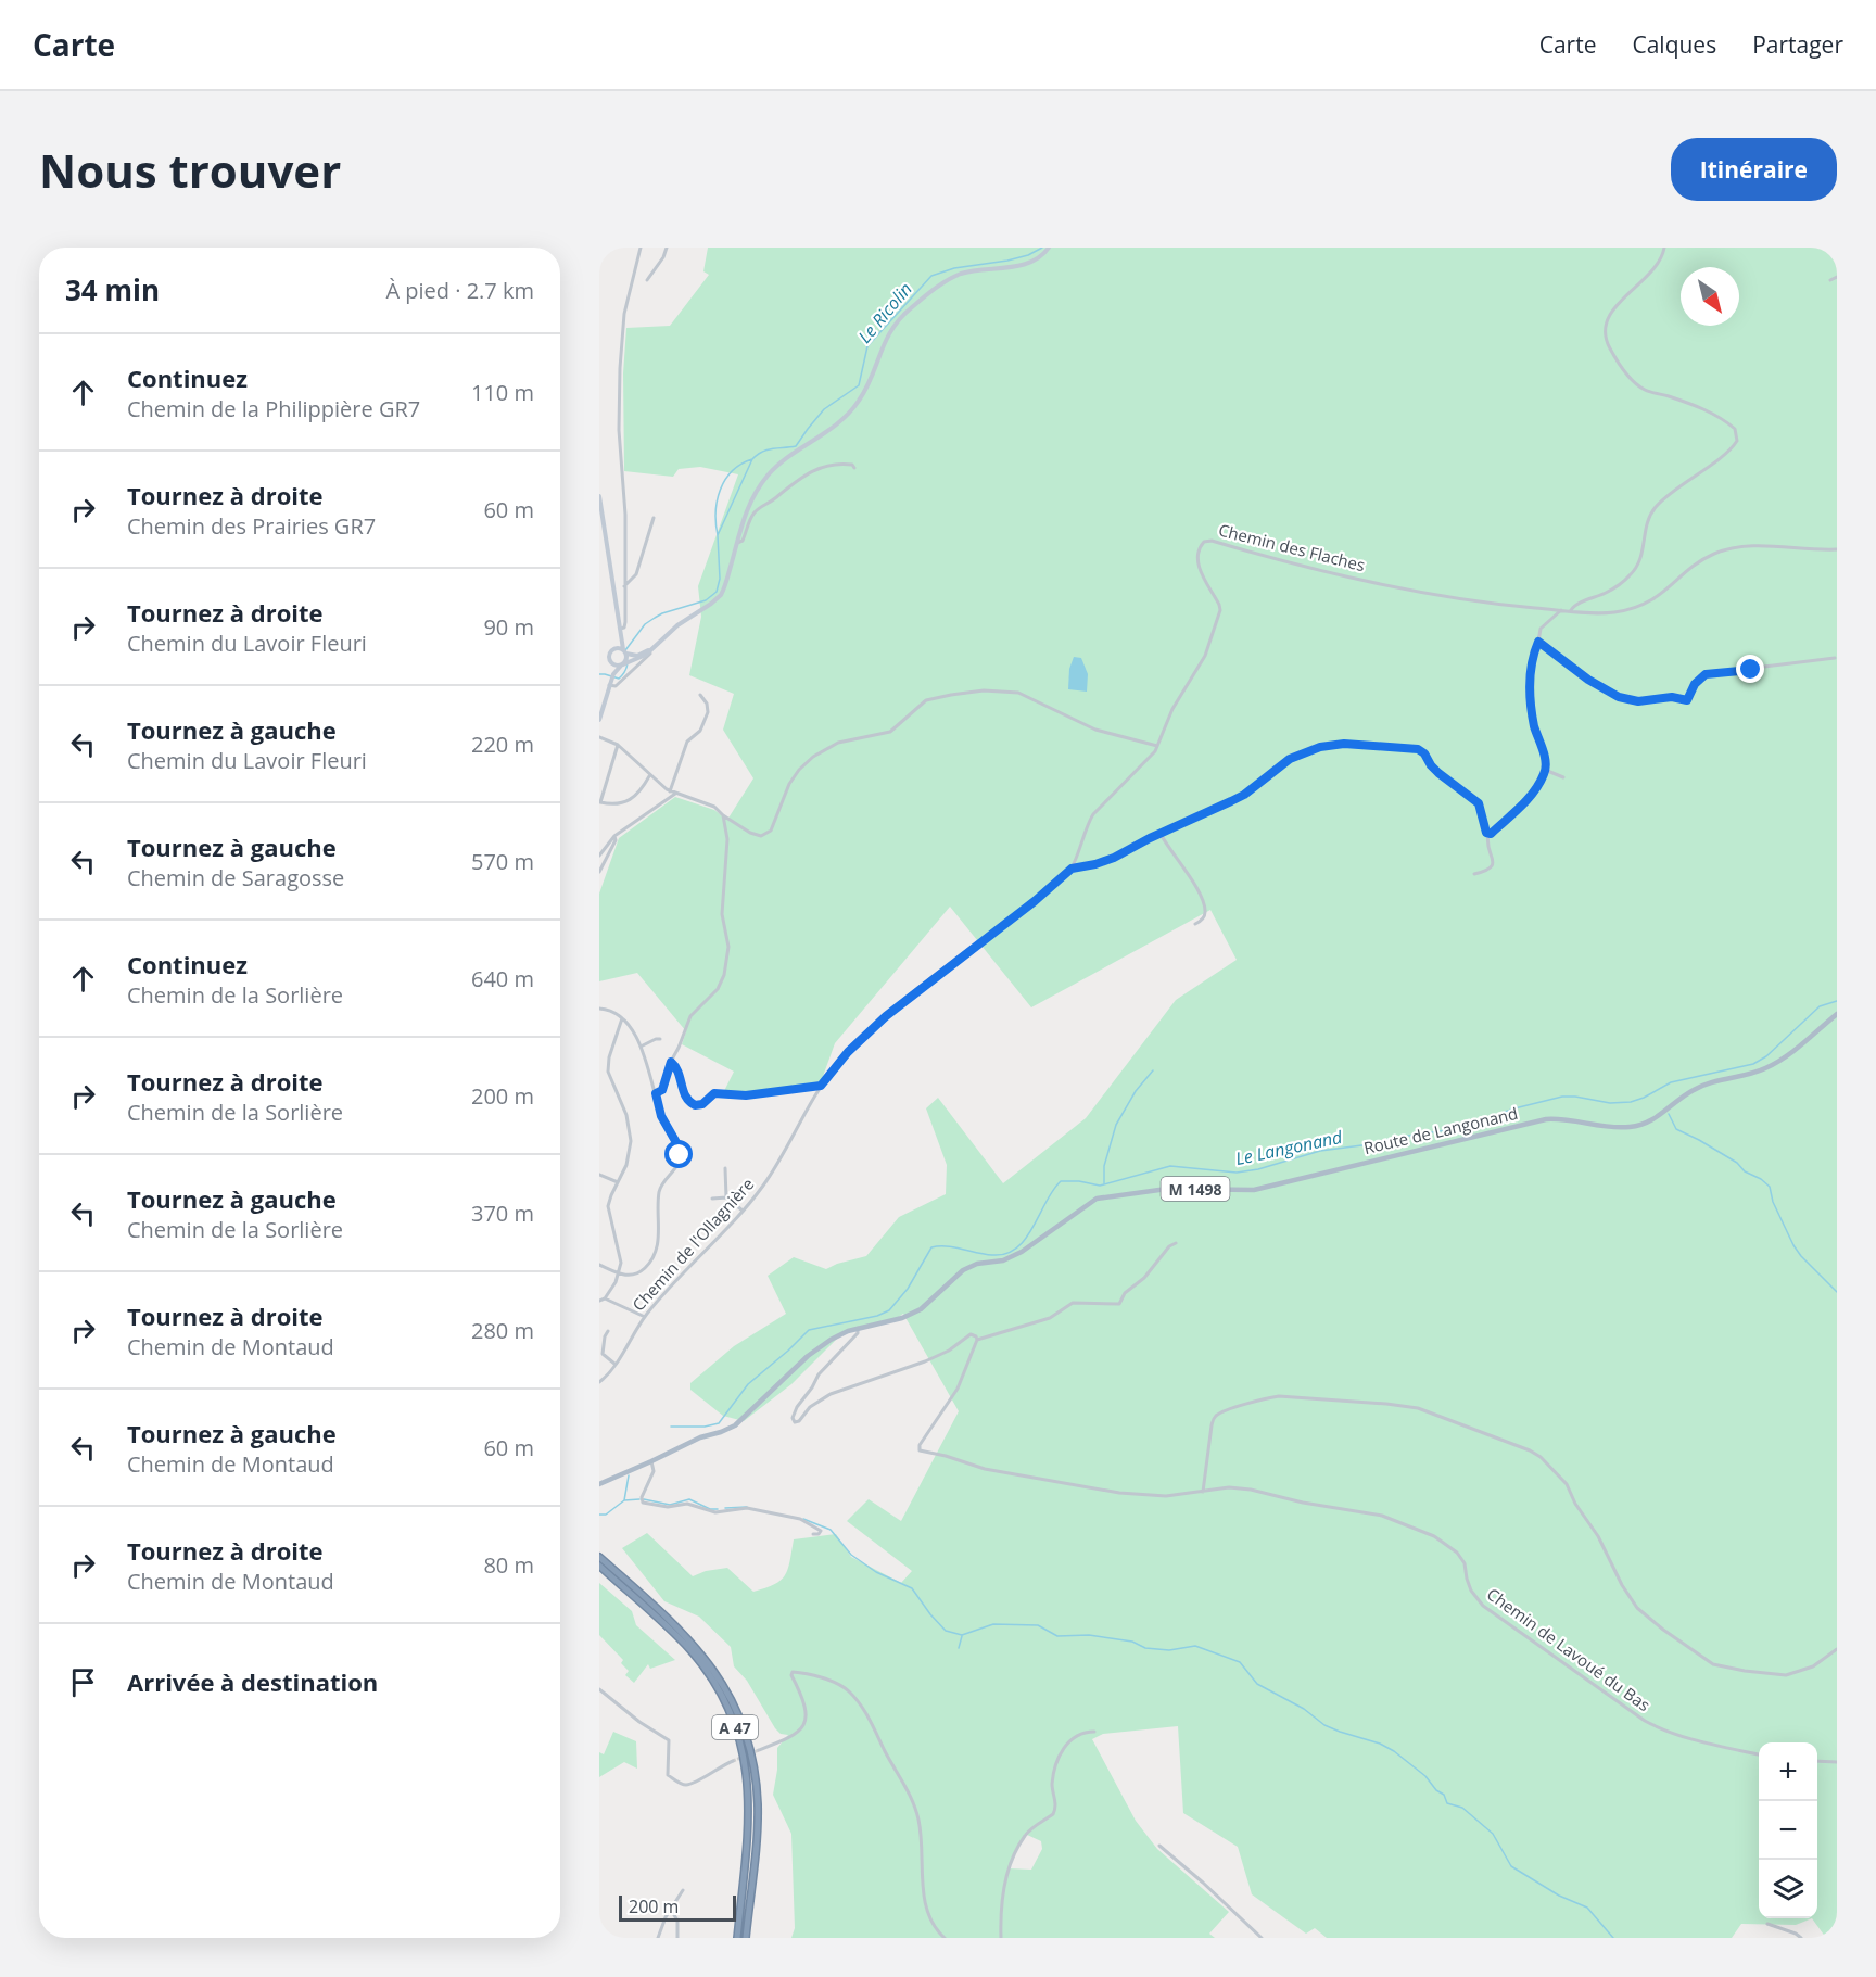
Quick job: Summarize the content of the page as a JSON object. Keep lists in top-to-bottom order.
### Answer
{
  "streets": {
    "highway": ["A 47"],
    "main road": ["Route de Langonand", "M 1498"],
    "street": ["Chemin des Flaches", "Chemin de l'Ollagnière", "Chemin de Lavoué du Bas"]
  },
  "crossings": [
    ["Chemin des Flaches", "Chemin de l'Ollagnière"]
  ],
  "water": ["Le Ricolin", "Le Langonand"],
  "scale_bar": "200 m",
  "north": "bottom right",
  "page": {
    "header": "Carte",
    "nav": ["Carte", "Calques", "Partager"],
    "buttons": "Itinéraire",
    "title": "Nous trouver",
    "heading": ["34 min", "À pied · 2.7 km"],
    "list": [
      ["Continuez", "Chemin de la Philippière GR7", "110 m"],
      ["Tournez à droite", "Chemin des Prairies GR7", "60 m"],
      ["Tournez à droite", "Chemin du Lavoir Fleuri", "90 m"],
      ["Tournez à gauche", "Chemin du Lavoir Fleuri", "220 m"],
      ["Tournez à gauche", "Chemin de Saragosse", "570 m"],
      ["Continuez", "Chemin de la Sorlière", "640 m"],
      ["Tournez à droite", "Chemin de la Sorlière", "200 m"],
      ["Tournez à gauche", "Chemin de la Sorlière", "370 m"],
      ["Tournez à droite", "Chemin de Montaud", "280 m"],
      ["Tournez à gauche", "Chemin de Montaud", "60 m"],
      ["Tournez à droite", "Chemin de Montaud", "80 m"],
      "Arrivée à destination"
    ],
    "map_buttons": ["+", "−"],
    "scale": "200 m"
  }
}
